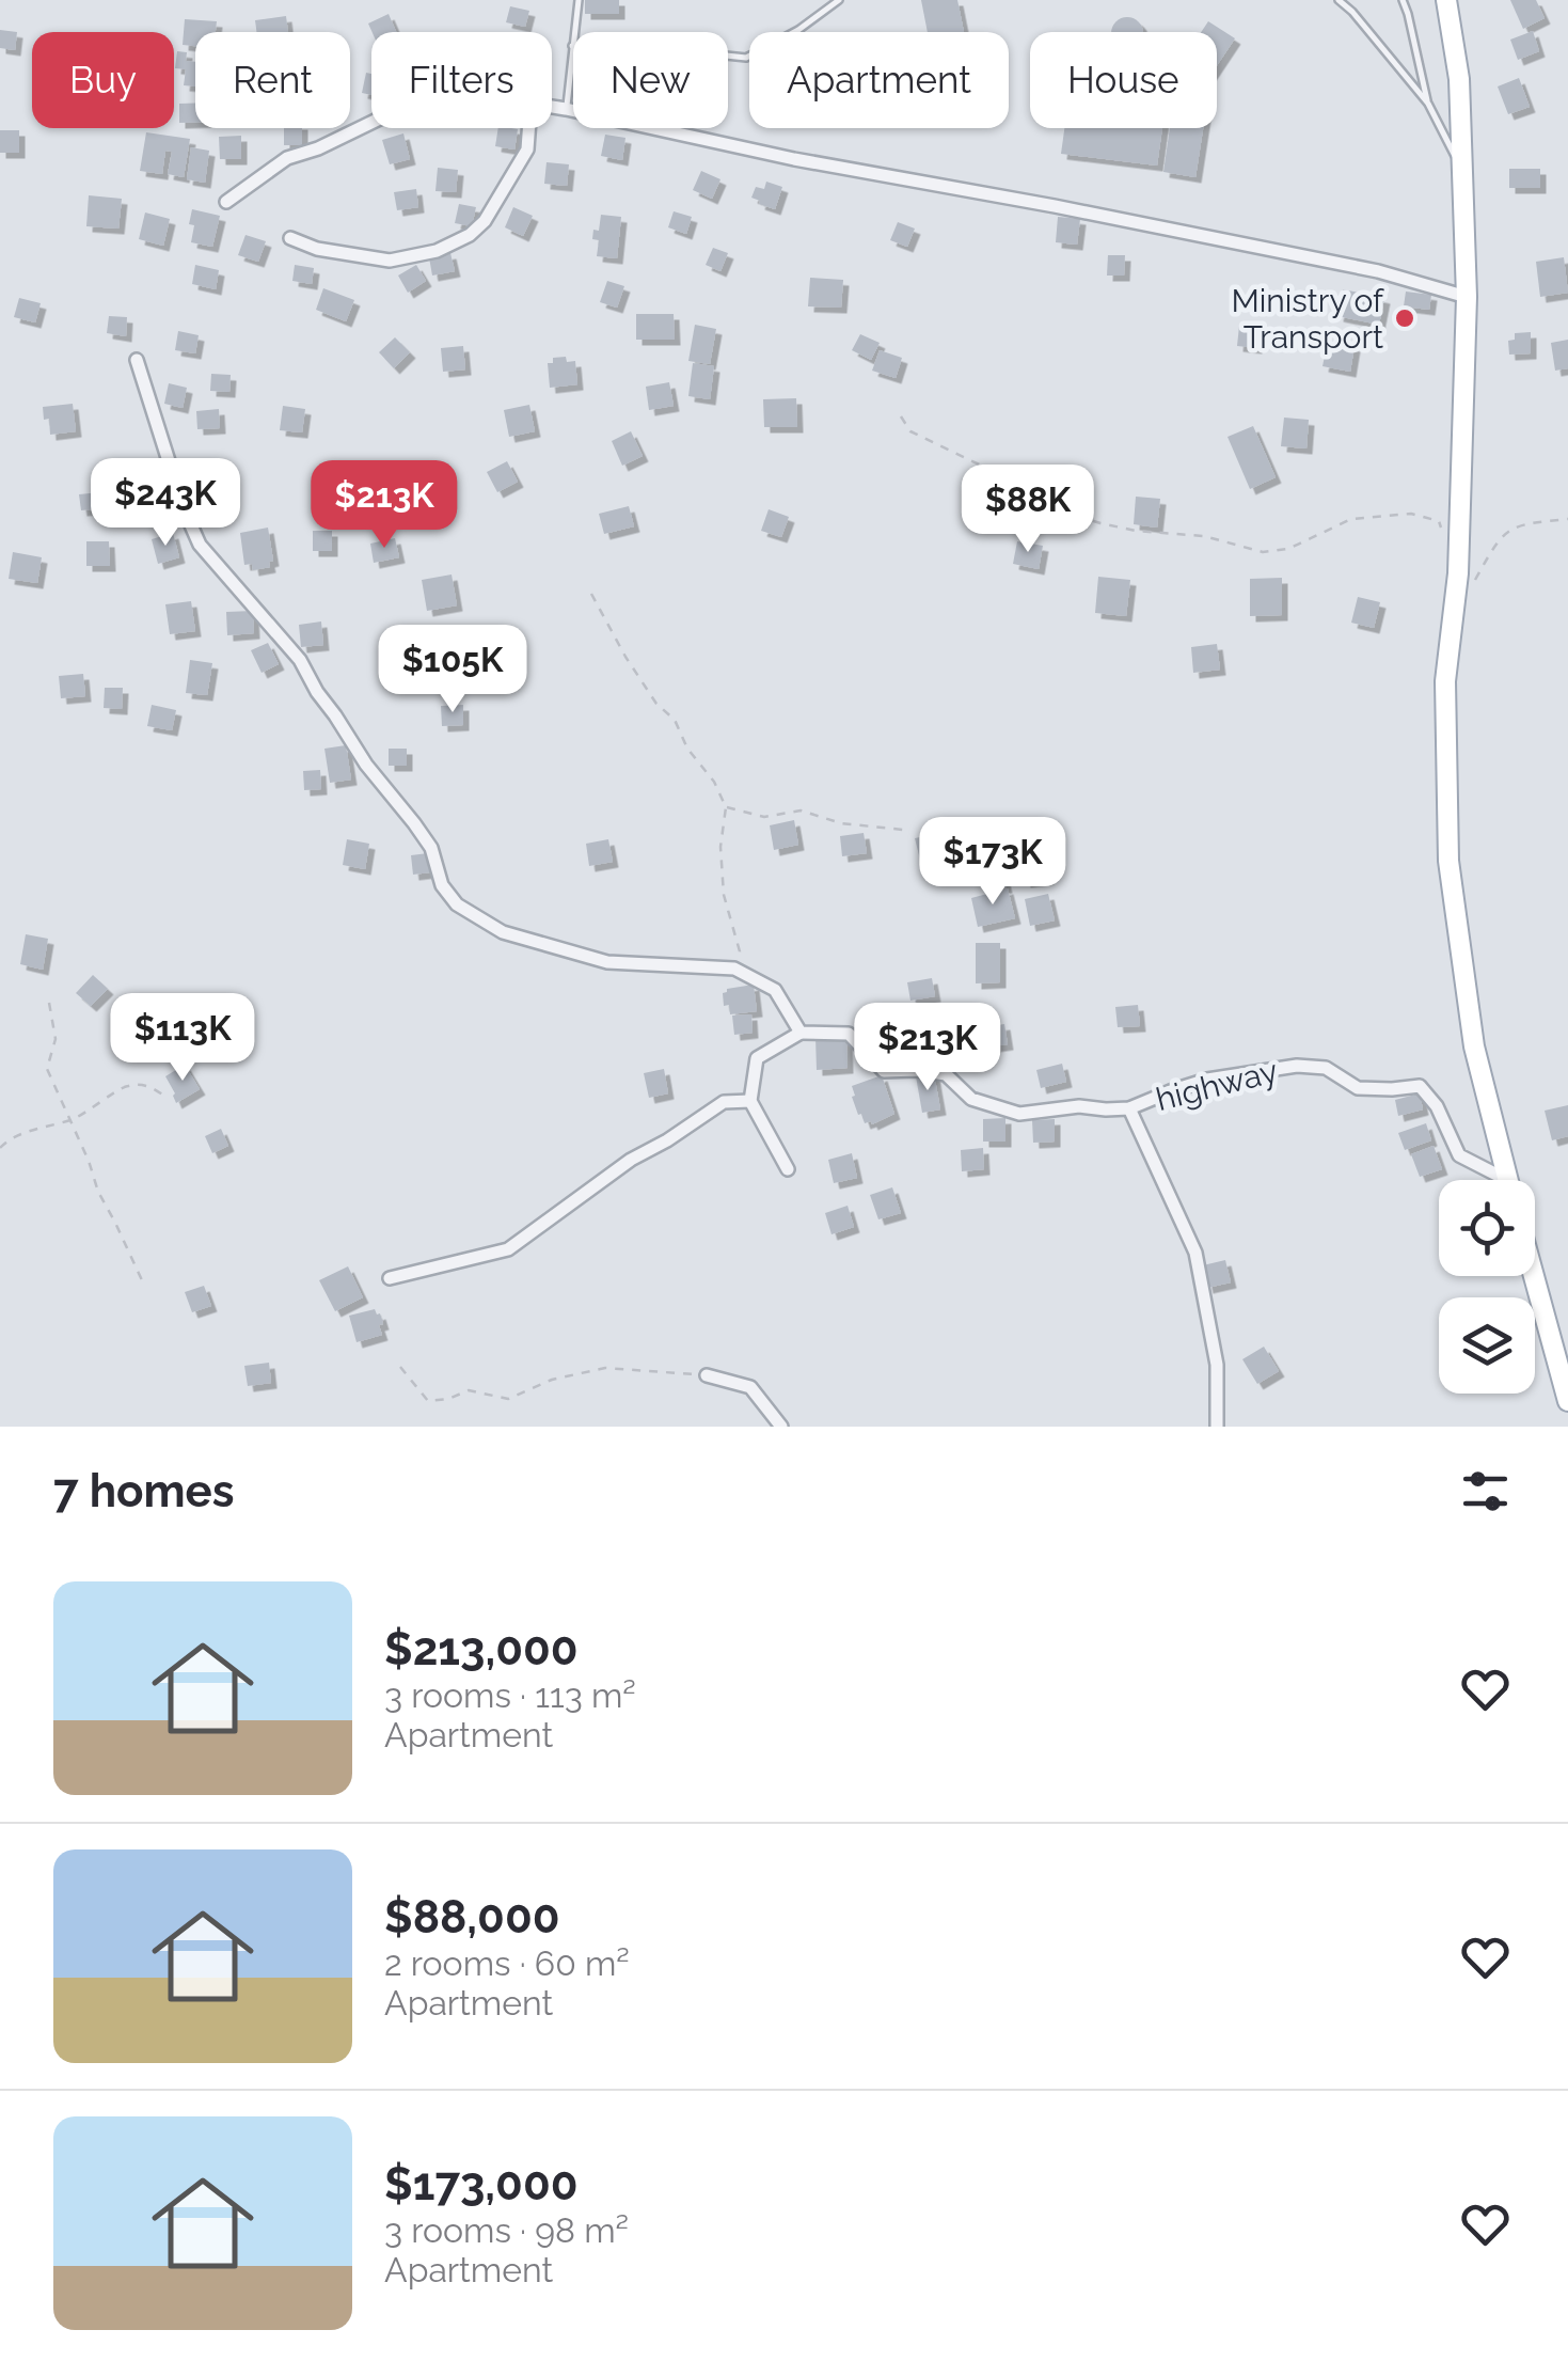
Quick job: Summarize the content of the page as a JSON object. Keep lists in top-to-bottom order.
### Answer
{
  "streets": {
    "street": ["highway"]
  },
  "places": ["Ministry of Transport"],
  "page": {
    "chip": [
      "Buy",
      "Rent",
      "Filters",
      "New",
      "Apartment",
      "House"
    ],
    "price": [
      "$243K",
      "$213K",
      "$88K",
      "$105K",
      "$173K",
      "$113K",
      "$213K"
    ],
    "heading": "7 homes",
    "list": [
      {
        "name": "$213,000",
        "note": "3 rooms · 113 m² · Apartment"
      },
      {
        "name": "$88,000",
        "note": "2 rooms · 60 m² · Apartment"
      },
      {
        "name": "$173,000",
        "note": "3 rooms · 98 m² · Apartment"
      }
    ]
  }
}
